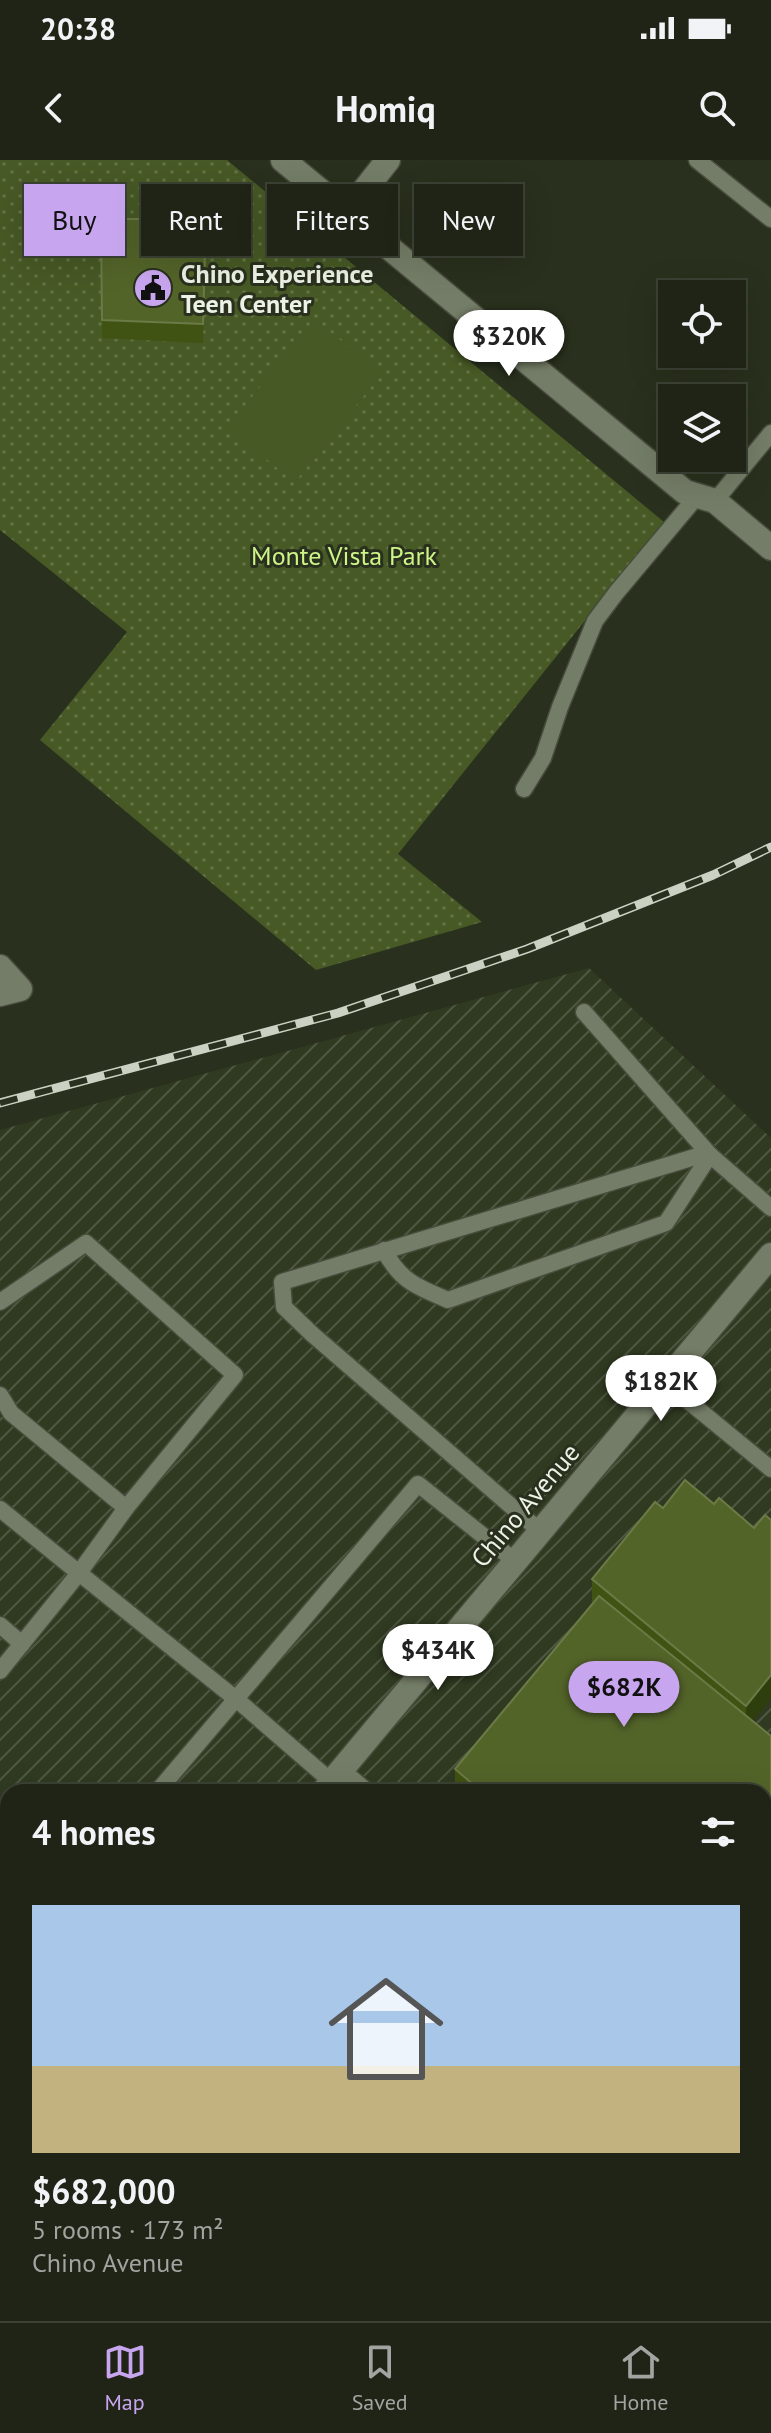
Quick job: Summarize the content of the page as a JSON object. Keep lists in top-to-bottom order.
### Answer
{
  "streets": {
    "street": ["Chino Avenue"]
  },
  "parks": ["Monte Vista Park"],
  "places": {
    "public building": ["Chino Experience Teen Center"]
  },
  "page": {
    "status": "20:38",
    "header": "Homiq",
    "chip": [
      "Buy",
      "Rent",
      "Filters",
      "New"
    ],
    "price": [
      "$320K",
      "$182K",
      "$434K",
      "$682K"
    ],
    "heading": "4 homes",
    "list": [
      {
        "name": "$682,000",
        "note": "5 rooms · 173 m² · Chino Avenue"
      }
    ],
    "tabs": ["Map", "Saved", "Home"]
  }
}
